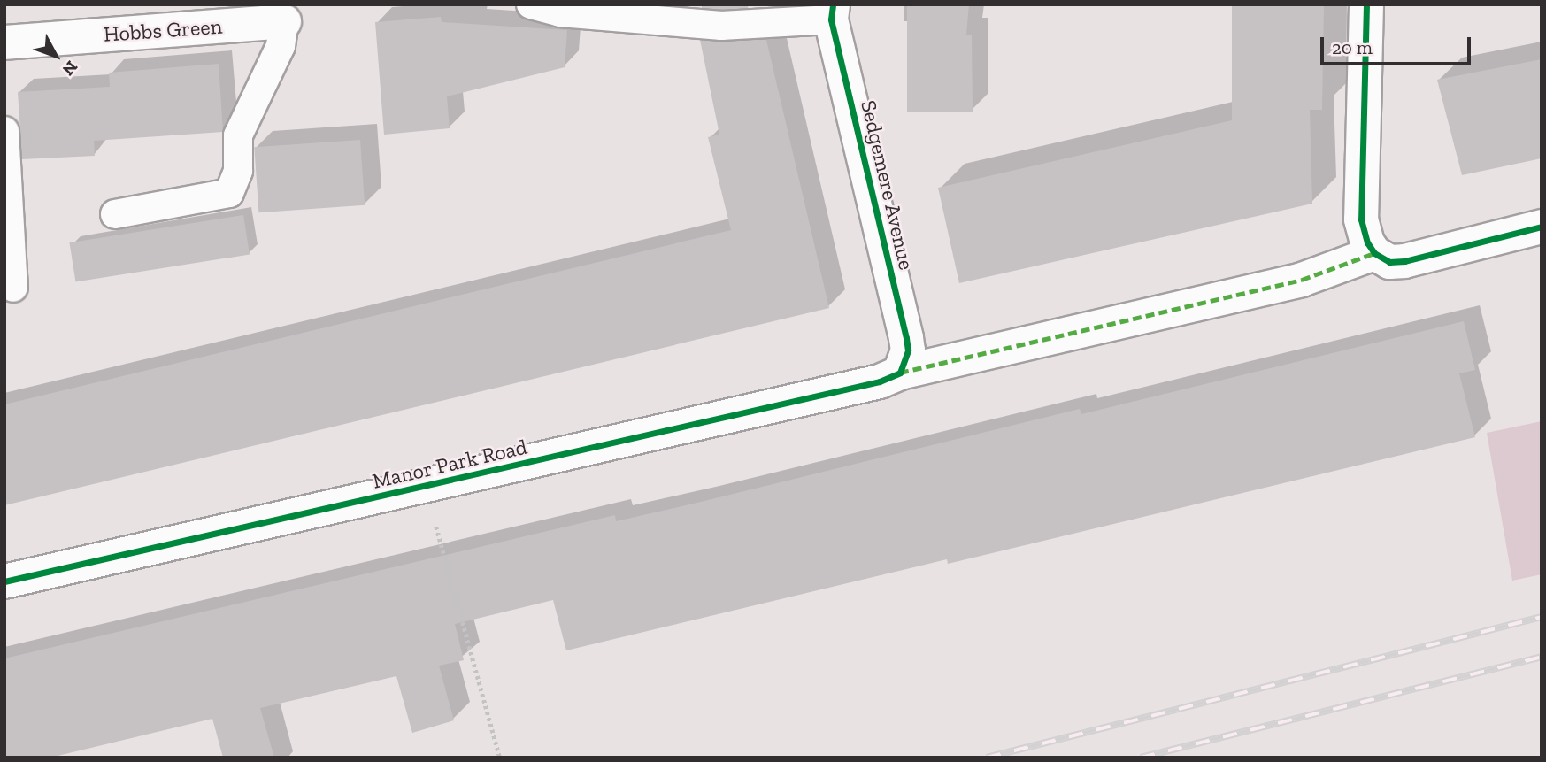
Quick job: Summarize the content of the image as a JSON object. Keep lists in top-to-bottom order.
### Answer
{
  "streets": {
    "street": ["Hobbs Green", "Sedgemere Avenue", "Manor Park Road"]
  },
  "crossings": [
    ["Sedgemere Avenue", "Manor Park Road"]
  ],
  "scale_bar": "20 m",
  "north": "bottom right"
}
